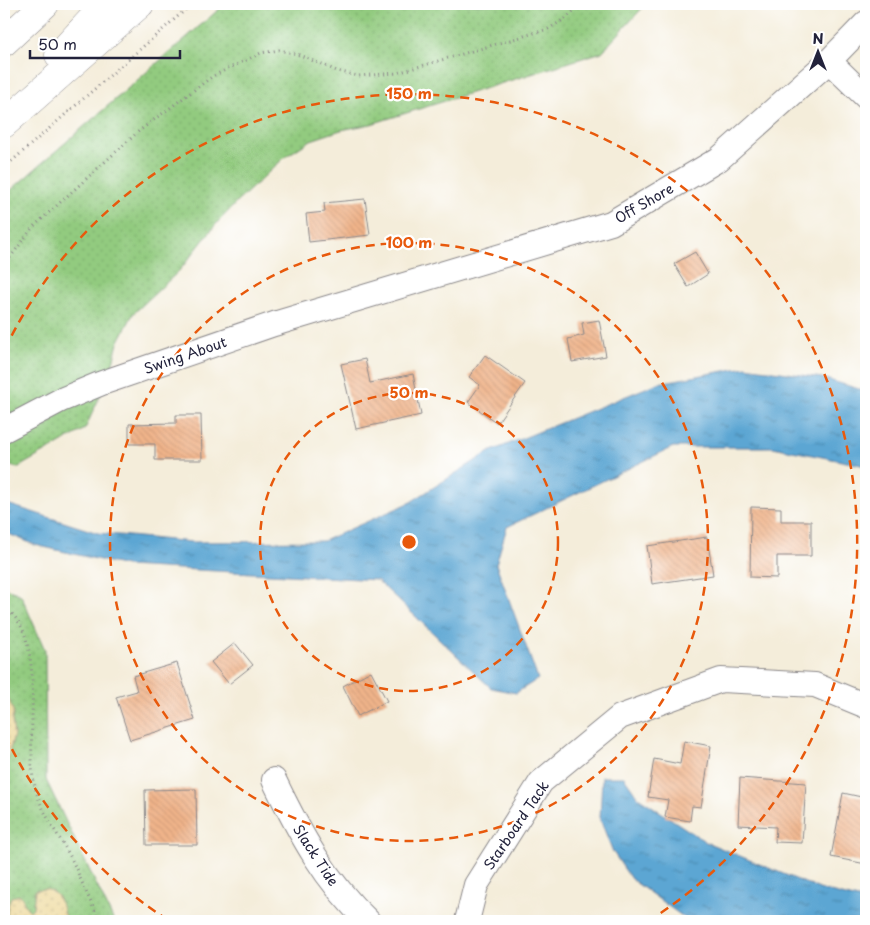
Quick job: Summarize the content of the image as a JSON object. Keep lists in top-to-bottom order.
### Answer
{
  "streets": {
    "street": [
      "Off Shore",
      "Swing About",
      "Starboard Tack",
      "Slack Tide"
    ]
  },
  "crossings": [
    ["Off Shore", "Swing About"]
  ],
  "scale_bar": "50 m",
  "north": "top",
  "rings": ["150 m", "100 m", "50 m"]
}
